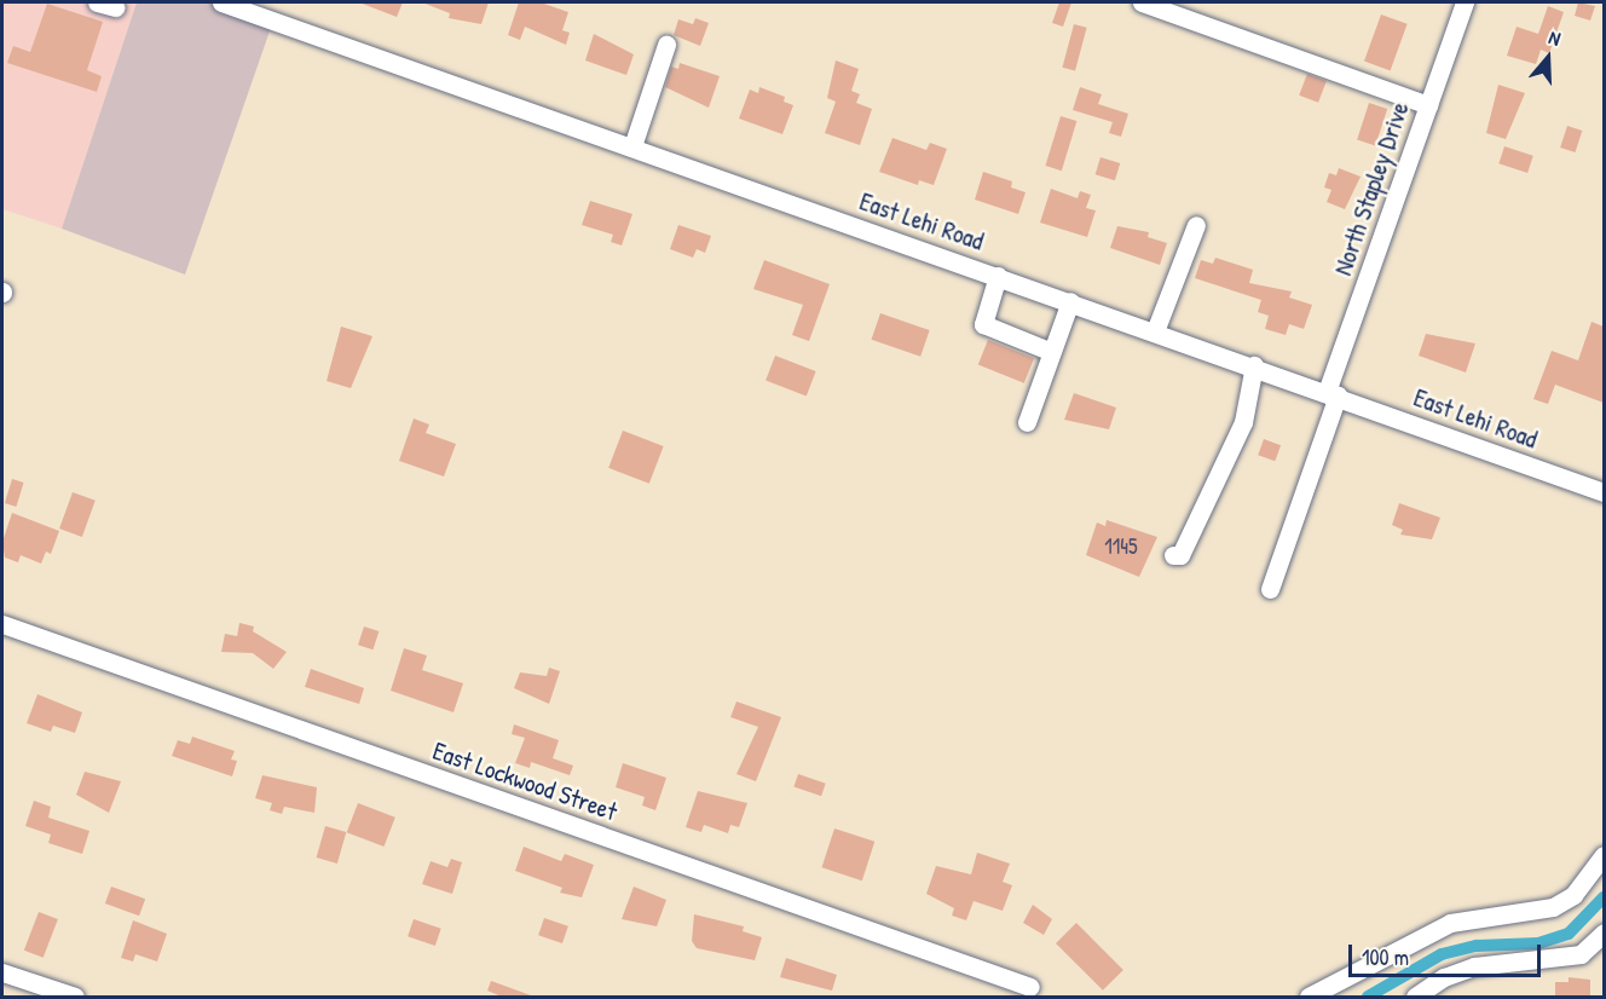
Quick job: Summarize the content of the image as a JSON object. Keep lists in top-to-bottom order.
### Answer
{
  "streets": {
    "street": ["North Stapley Drive", "East Lehi Road", "East Lockwood Street"]
  },
  "crossings": [
    ["North Stapley Drive", "East Lehi Road"]
  ],
  "house_numbers": ["1145"],
  "scale_bar": "100 m",
  "north": "top"
}
